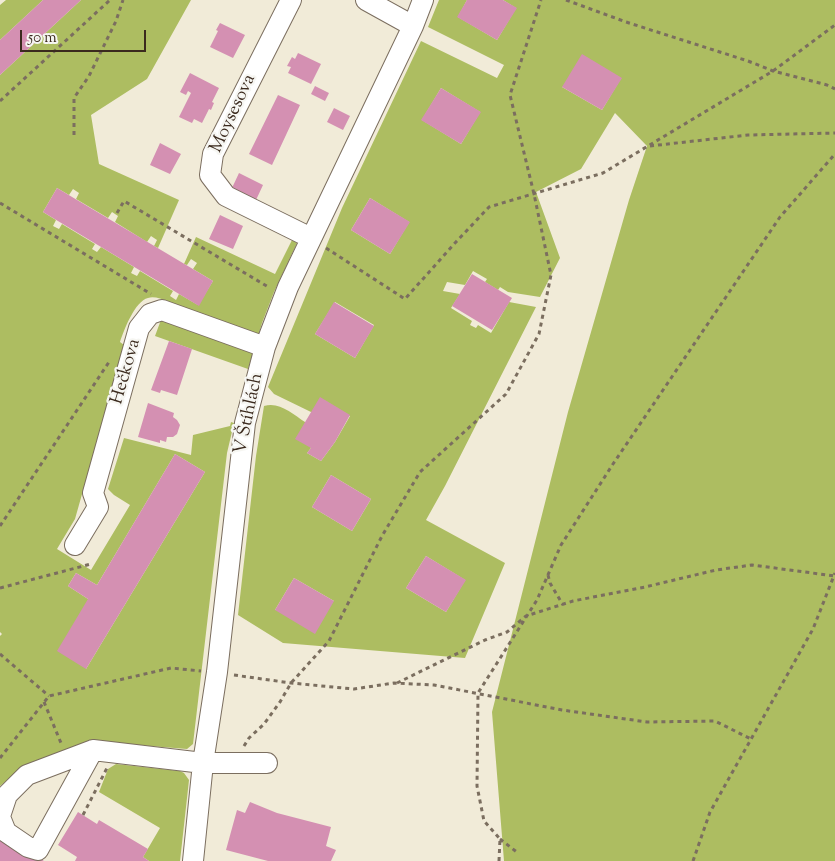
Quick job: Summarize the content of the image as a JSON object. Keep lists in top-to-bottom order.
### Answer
{
  "streets": {
    "street": ["Moysesova", "Hečkova", "V Štíhlách"]
  },
  "crossings": [
    ["Moysesova", "V Štíhlách"],
    ["Hečkova", "V Štíhlách"]
  ],
  "scale_bar": "50 m"
}
